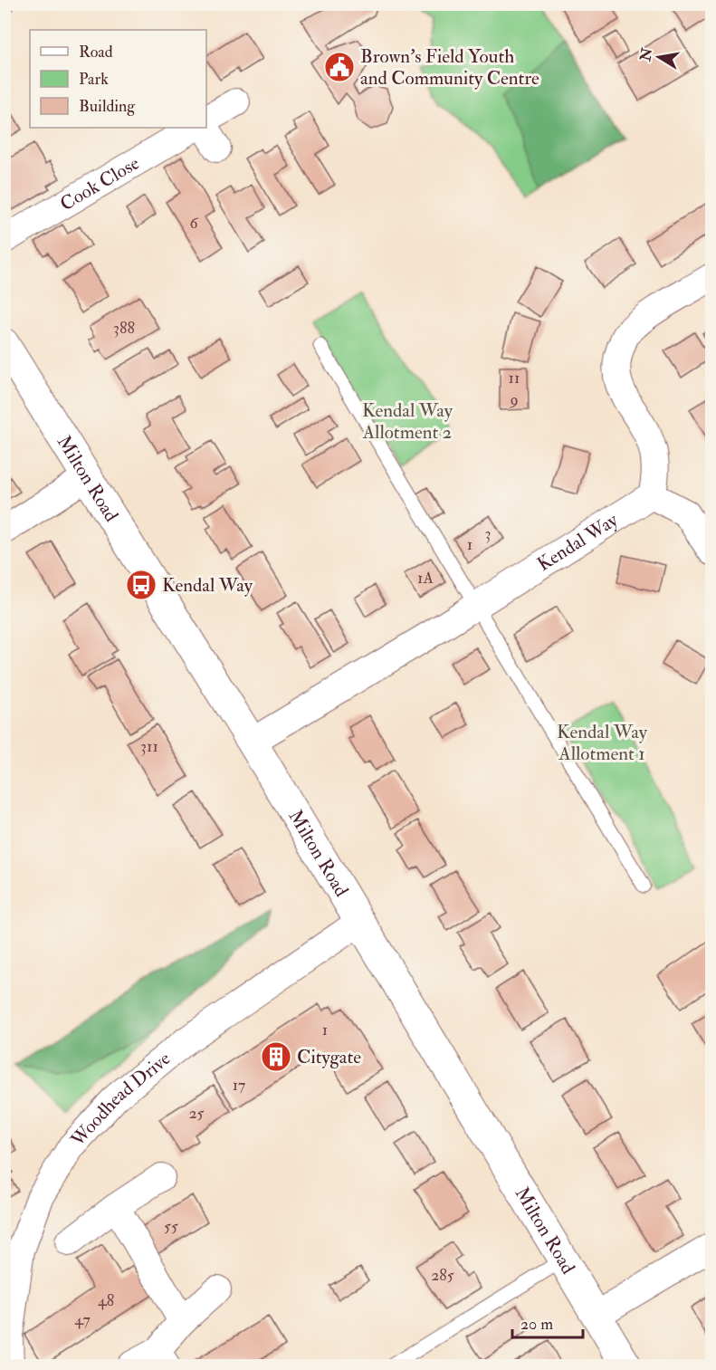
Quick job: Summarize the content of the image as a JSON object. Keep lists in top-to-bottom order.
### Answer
{
  "streets": {
    "main road": ["Milton Road"],
    "street": ["Cook Close", "Kendal Way", "Woodhead Drive"]
  },
  "crossings": [
    ["Milton Road", "Kendal Way"],
    ["Milton Road", "Woodhead Drive"]
  ],
  "parks": ["Kendal Way Allotment 2", "Kendal Way Allotment 1"],
  "places": {
    "public building": ["Brown's Field Youth and Community Centre"],
    "bus stop": ["Kendal Way"],
    "building": ["Citygate"]
  },
  "house_numbers": [
    "6",
    "388",
    "11",
    "9",
    "3",
    "1",
    "1A",
    "311",
    "1",
    "17",
    "25",
    "55",
    "285",
    "48",
    "47"
  ],
  "legend": ["Road", "Park", "Building"],
  "scale_bar": "20 m",
  "north": "left"
}
